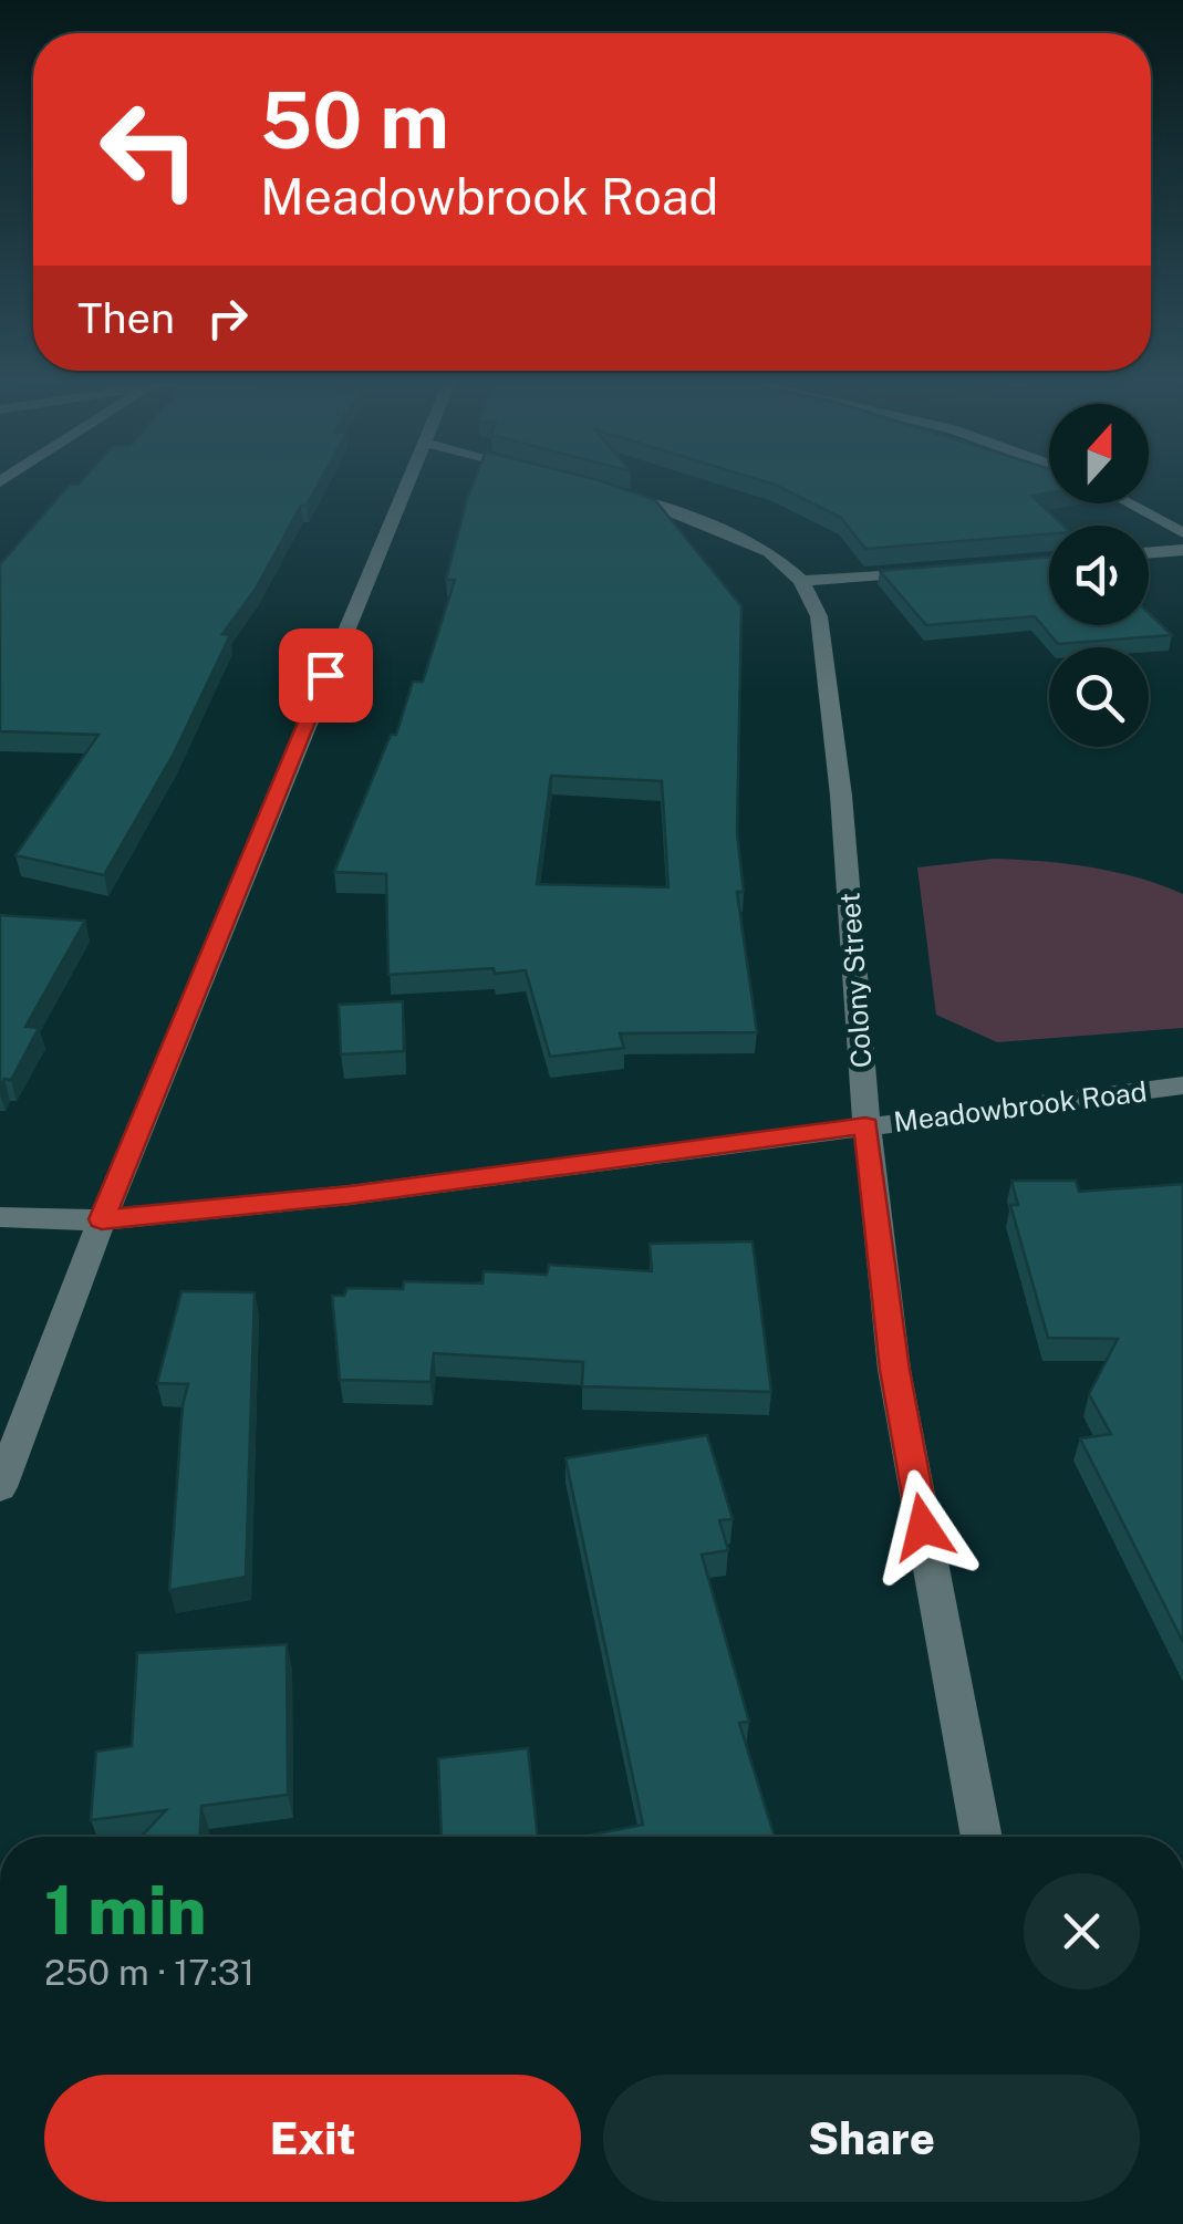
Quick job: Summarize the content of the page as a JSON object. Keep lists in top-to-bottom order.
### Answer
{
  "streets": {
    "street": ["Colony Street", "Meadowbrook Road"]
  },
  "crossings": [
    ["Colony Street", "Meadowbrook Road"]
  ],
  "north": "top",
  "page": {
    "turn": ["50 m", "Meadowbrook Road"],
    "then": "Then",
    "heading": ["1 min", "250 m · 17:31"],
    "buttons": ["Exit", "Share"]
  }
}
